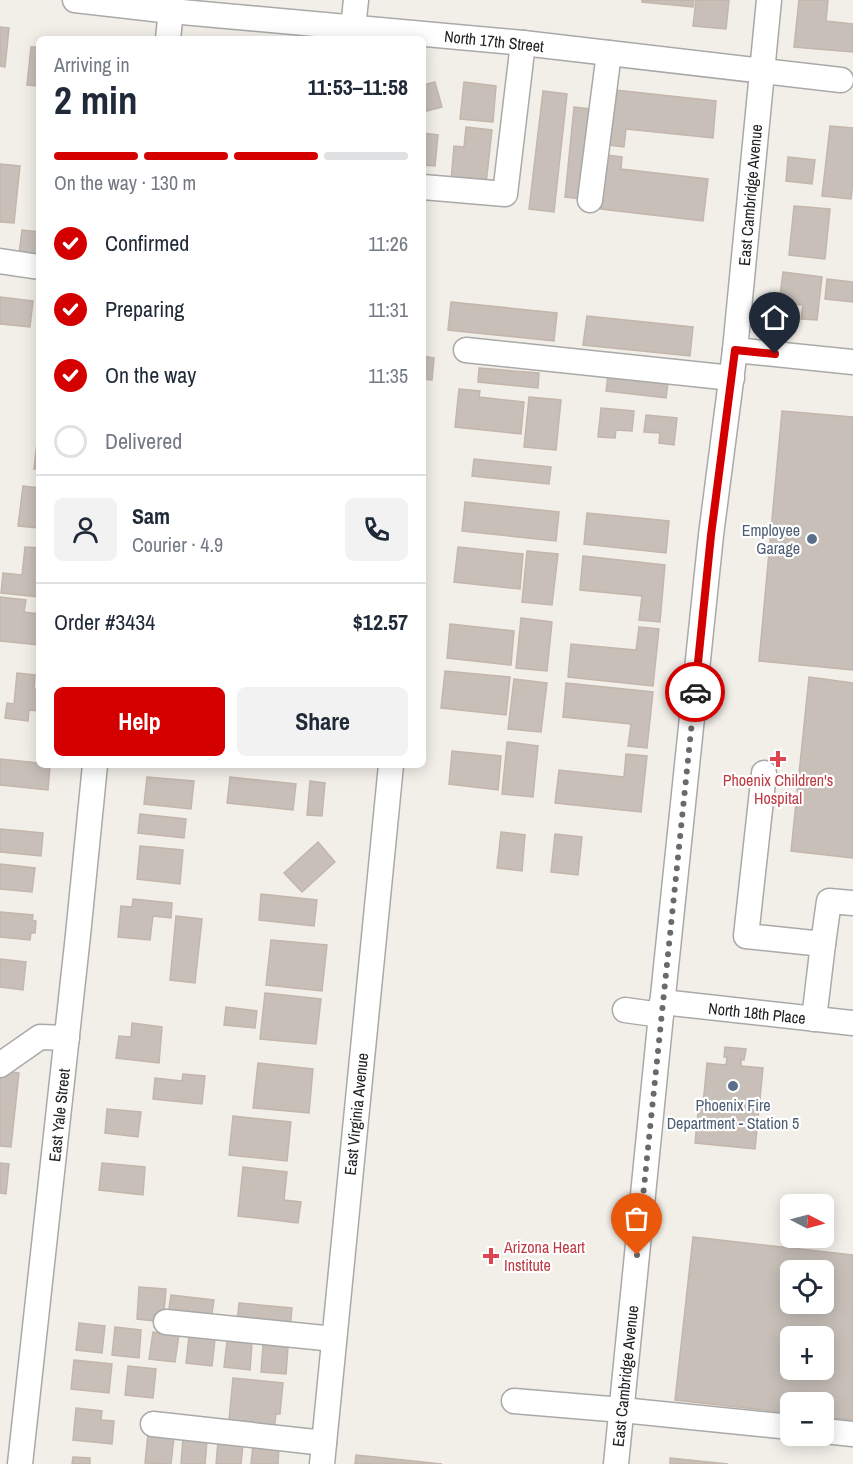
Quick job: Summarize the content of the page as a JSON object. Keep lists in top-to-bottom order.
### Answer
{
  "streets": {
    "street": [
      "North 17th Street",
      "East Cambridge Avenue",
      "North 18th Place",
      "East Virginia Avenue",
      "East Yale Street"
    ]
  },
  "crossings": [
    ["North 17th Street", "East Cambridge Avenue"],
    ["East Cambridge Avenue", "North 18th Place"]
  ],
  "places": {
    "other": ["Employee Garage", "Phoenix Fire Department - Station 5"],
    "health": ["Phoenix Children's Hospital", "Arizona Heart Institute"]
  },
  "north": "right",
  "page": {
    "heading": ["2 min", "Arriving in", "11:53–11:58"],
    "panel": [
      "Sam",
      "Courier · 4.9",
      "Order #3434",
      "$12.57"
    ],
    "bar": "On the way · 130 m",
    "list": [
      ["Confirmed", "11:26"],
      ["Preparing", "11:31"],
      ["On the way", "11:35"],
      "Delivered"
    ],
    "buttons": ["Help", "Share"],
    "map_buttons": ["+", "−"]
  }
}
